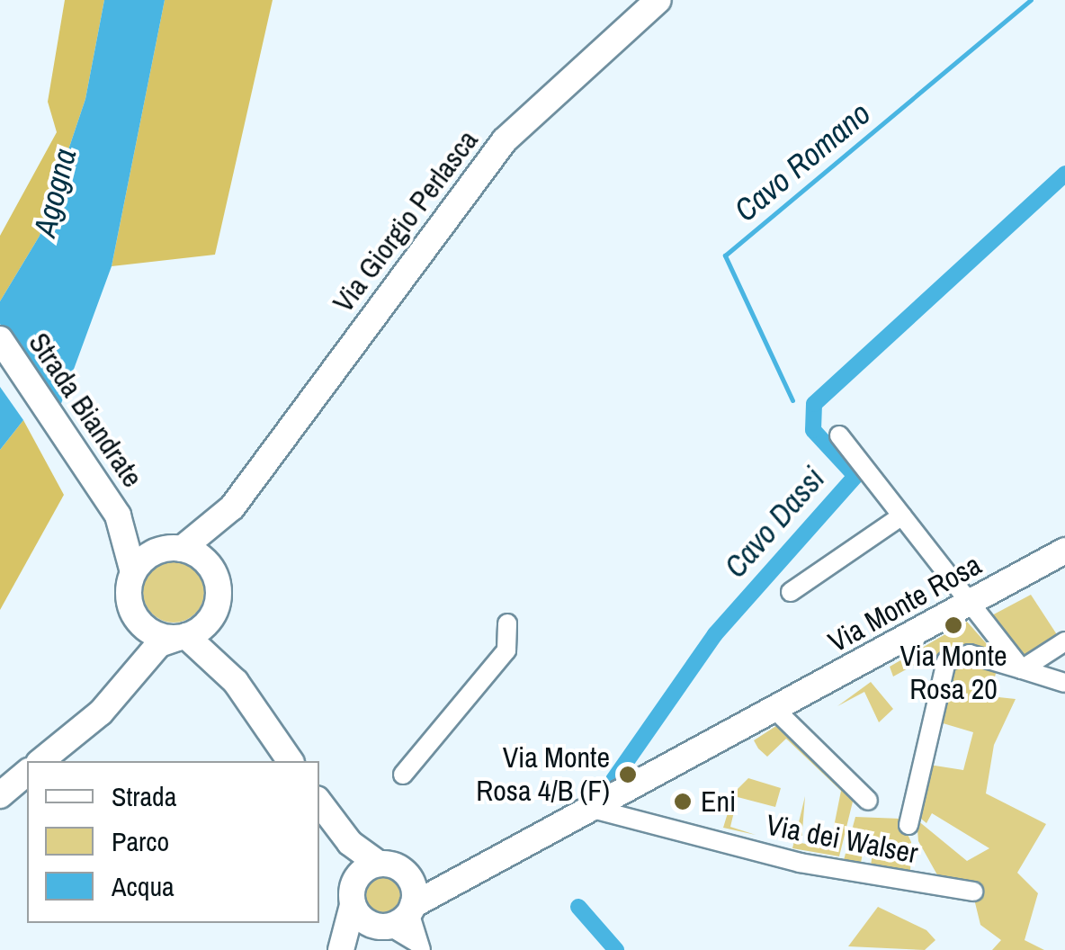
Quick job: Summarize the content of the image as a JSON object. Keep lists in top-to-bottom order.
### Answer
{
  "streets": {
    "main road": ["Via Giorgio Perlasca", "Strada Biandrate", "Via Monte Rosa"],
    "street": ["Via dei Walser"]
  },
  "crossings": [
    ["Via Giorgio Perlasca", "Strada Biandrate"],
    ["Via Monte Rosa", "Via dei Walser"]
  ],
  "water": ["Cavo Romano", "Agogna", "Cavo Dassi"],
  "places": ["Via Monte Rosa 20", "Via Monte Rosa 4/B (F)", "Eni"],
  "legend": ["Strada", "Parco", "Acqua"]
}
